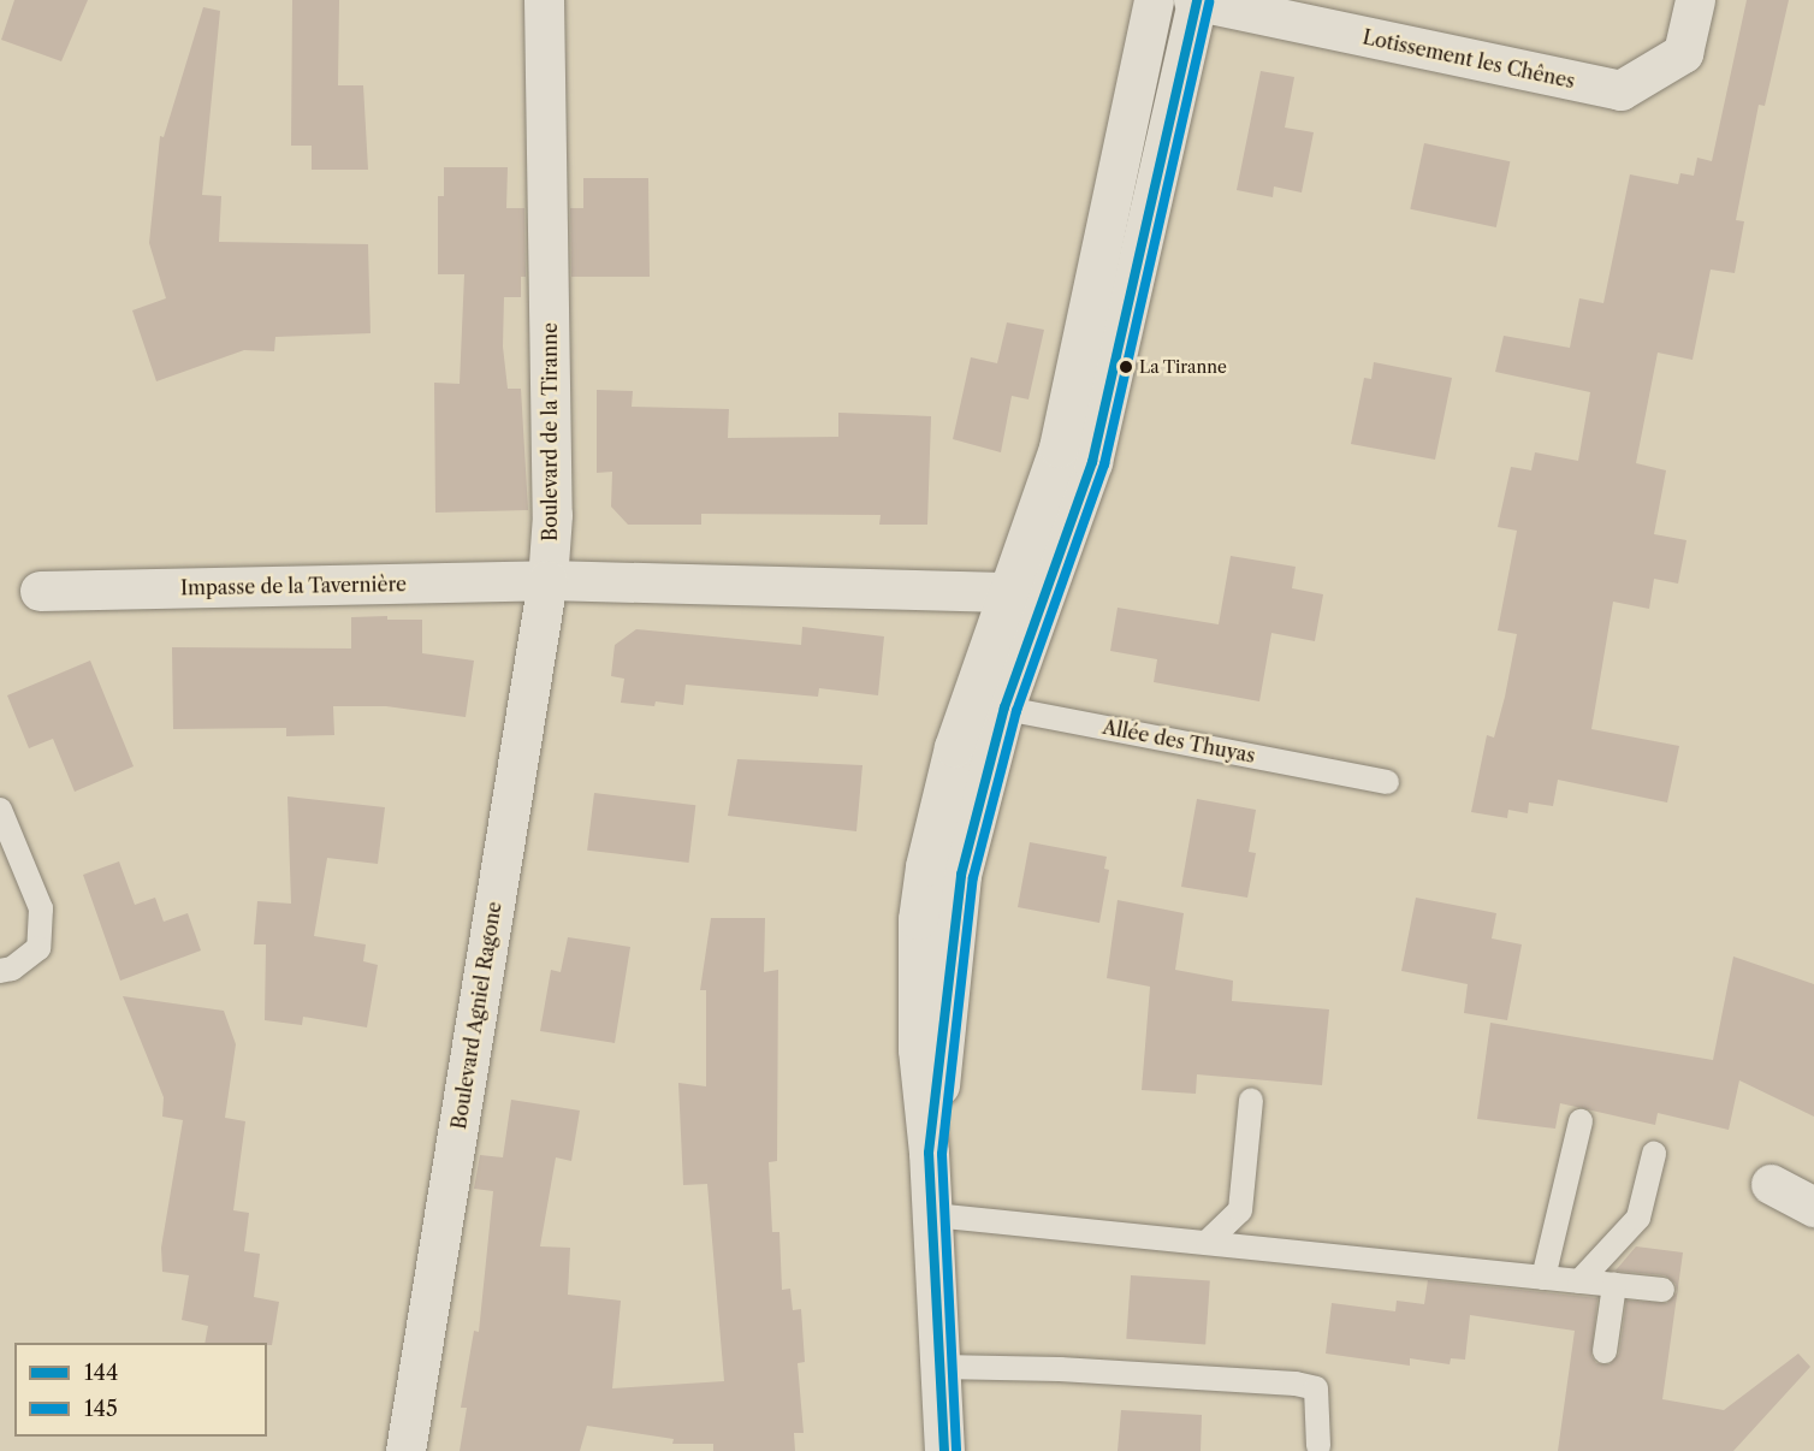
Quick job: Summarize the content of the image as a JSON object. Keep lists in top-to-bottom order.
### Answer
{
  "streets": {
    "street": [
      "Lotissement les Chênes",
      "Boulevard de la Tiranne",
      "Impasse de la Tavernière",
      "Boulevard Agniel Ragone"
    ],
    "lane": ["Allée des Thuyas"]
  },
  "crossings": [
    ["Boulevard de la Tiranne", "Impasse de la Tavernière"],
    ["Boulevard de la Tiranne", "Boulevard Agniel Ragone"],
    ["Impasse de la Tavernière", "Boulevard Agniel Ragone"]
  ],
  "places": ["La Tiranne"],
  "lines": ["transit line 144", "transit line 145"],
  "legend": ["144", "145"]
}
